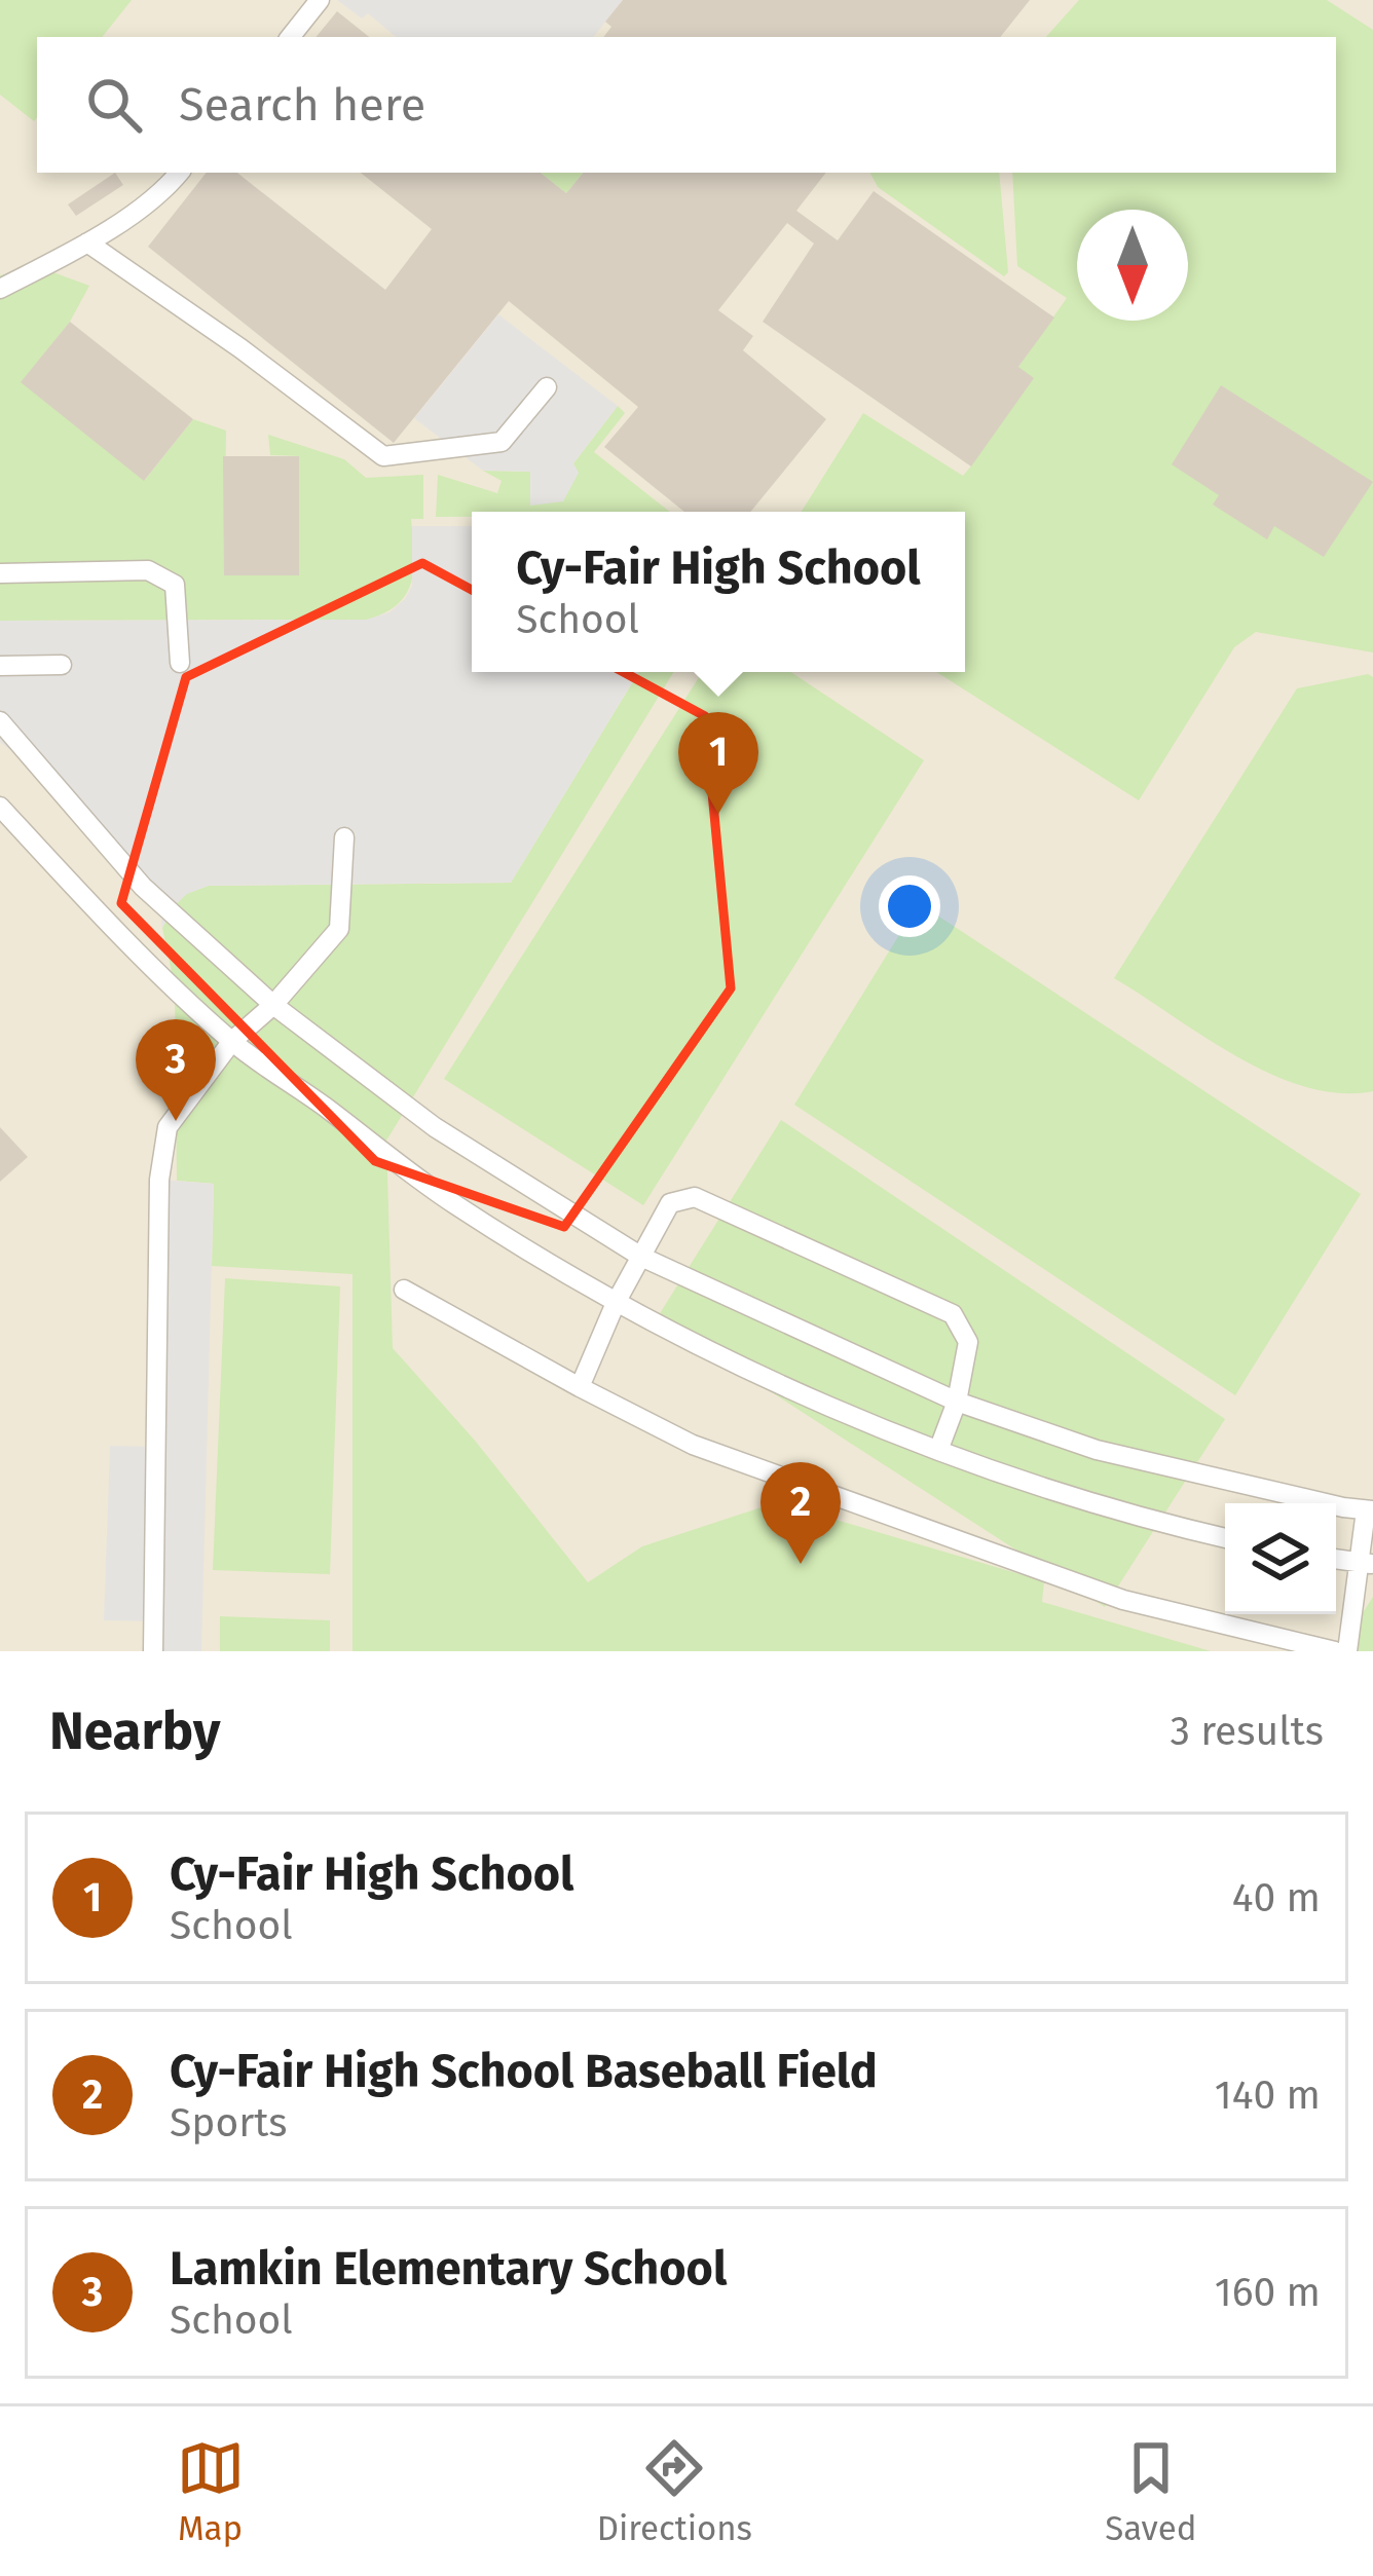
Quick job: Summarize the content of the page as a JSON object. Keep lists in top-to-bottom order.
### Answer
{
  "north": "bottom",
  "page": {
    "search": "Search here",
    "popup": ["Cy-Fair High School", "School"],
    "pins": ["1", "3", "2"],
    "heading": ["Nearby", "3 results"],
    "list": [
      {
        "mark": "1",
        "name": "Cy-Fair High School",
        "note": "School",
        "value": "40 m"
      },
      {
        "mark": "2",
        "name": "Cy-Fair High School Baseball Field",
        "note": "Sports",
        "value": "140 m"
      },
      {
        "mark": "3",
        "name": "Lamkin Elementary School",
        "note": "School",
        "value": "160 m"
      }
    ],
    "nav": ["Map", "Directions", "Saved"]
  }
}
